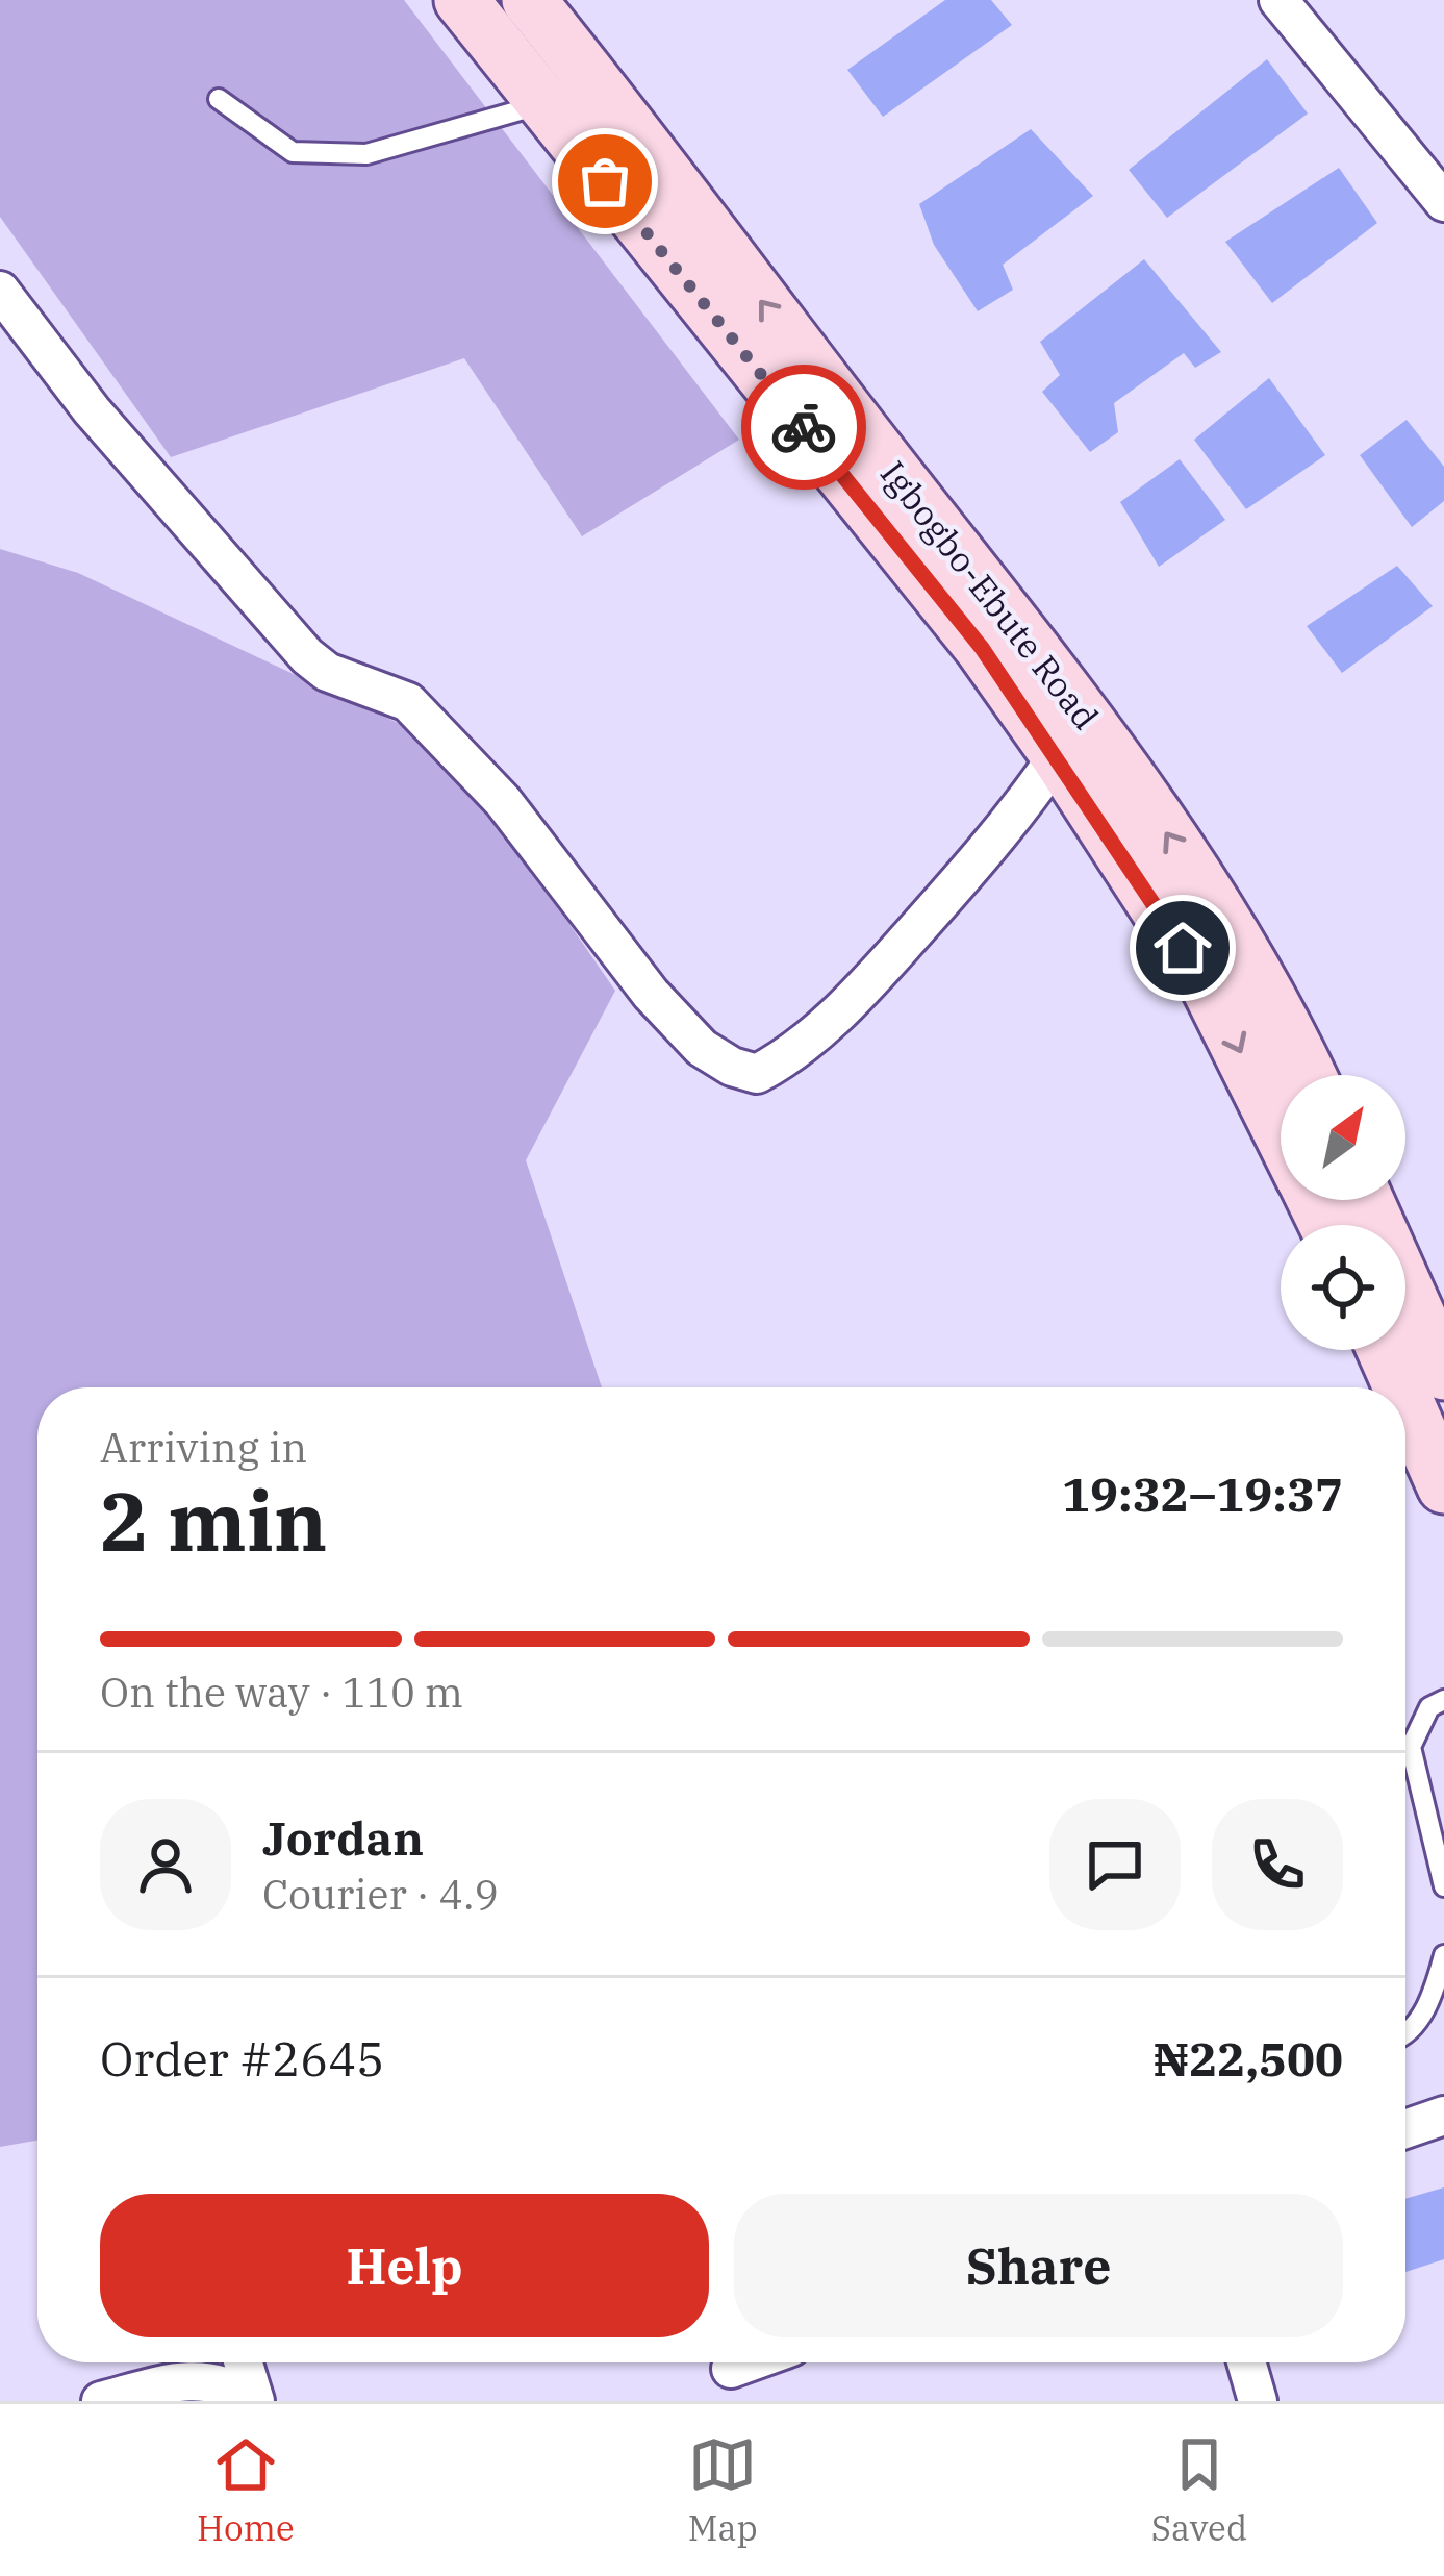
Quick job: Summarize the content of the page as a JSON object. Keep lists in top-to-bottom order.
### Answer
{
  "streets": {
    "main road": ["Igbogbo-Ebute Road"]
  },
  "north": "top right",
  "page": {
    "heading": ["2 min", "Arriving in", "19:32–19:37"],
    "panel": [
      "Jordan",
      "Courier · 4.9",
      "Order #2645",
      "₦22,500"
    ],
    "bar": "On the way · 110 m",
    "buttons": ["Help", "Share"],
    "tabs": ["Home", "Map", "Saved"]
  }
}
